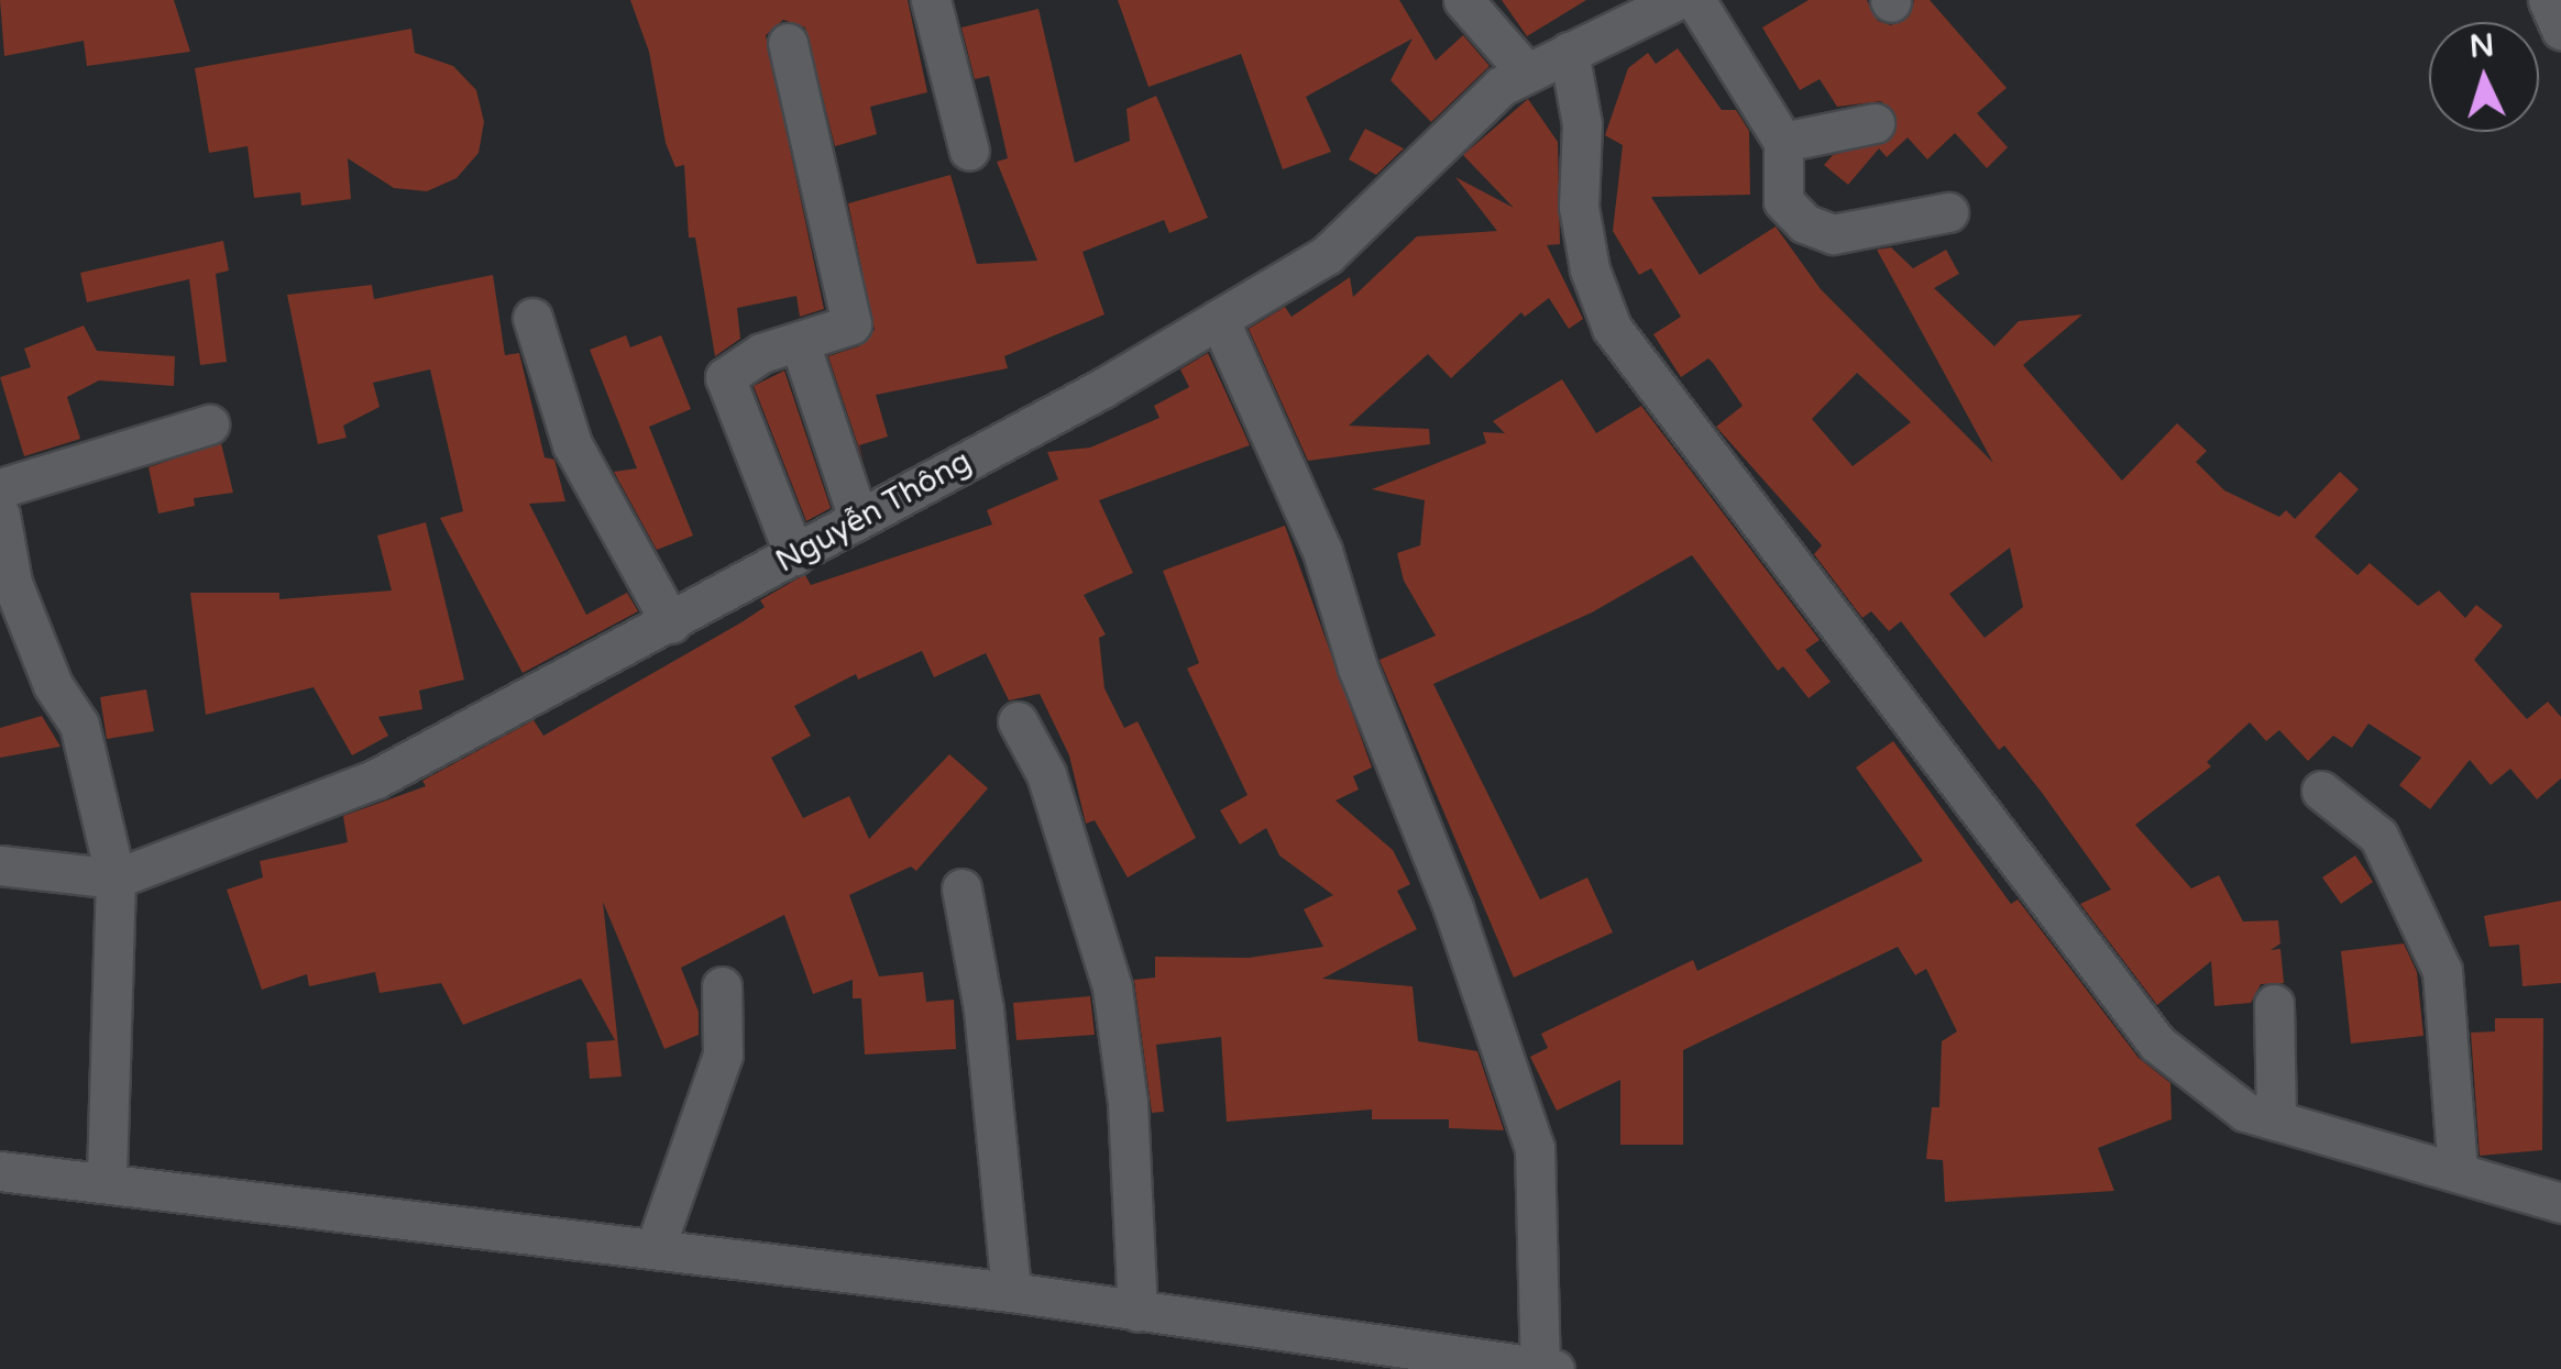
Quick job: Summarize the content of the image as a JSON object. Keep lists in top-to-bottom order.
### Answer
{
  "streets": {
    "street": ["Nguyễn Thông"]
  },
  "north": "top"
}
